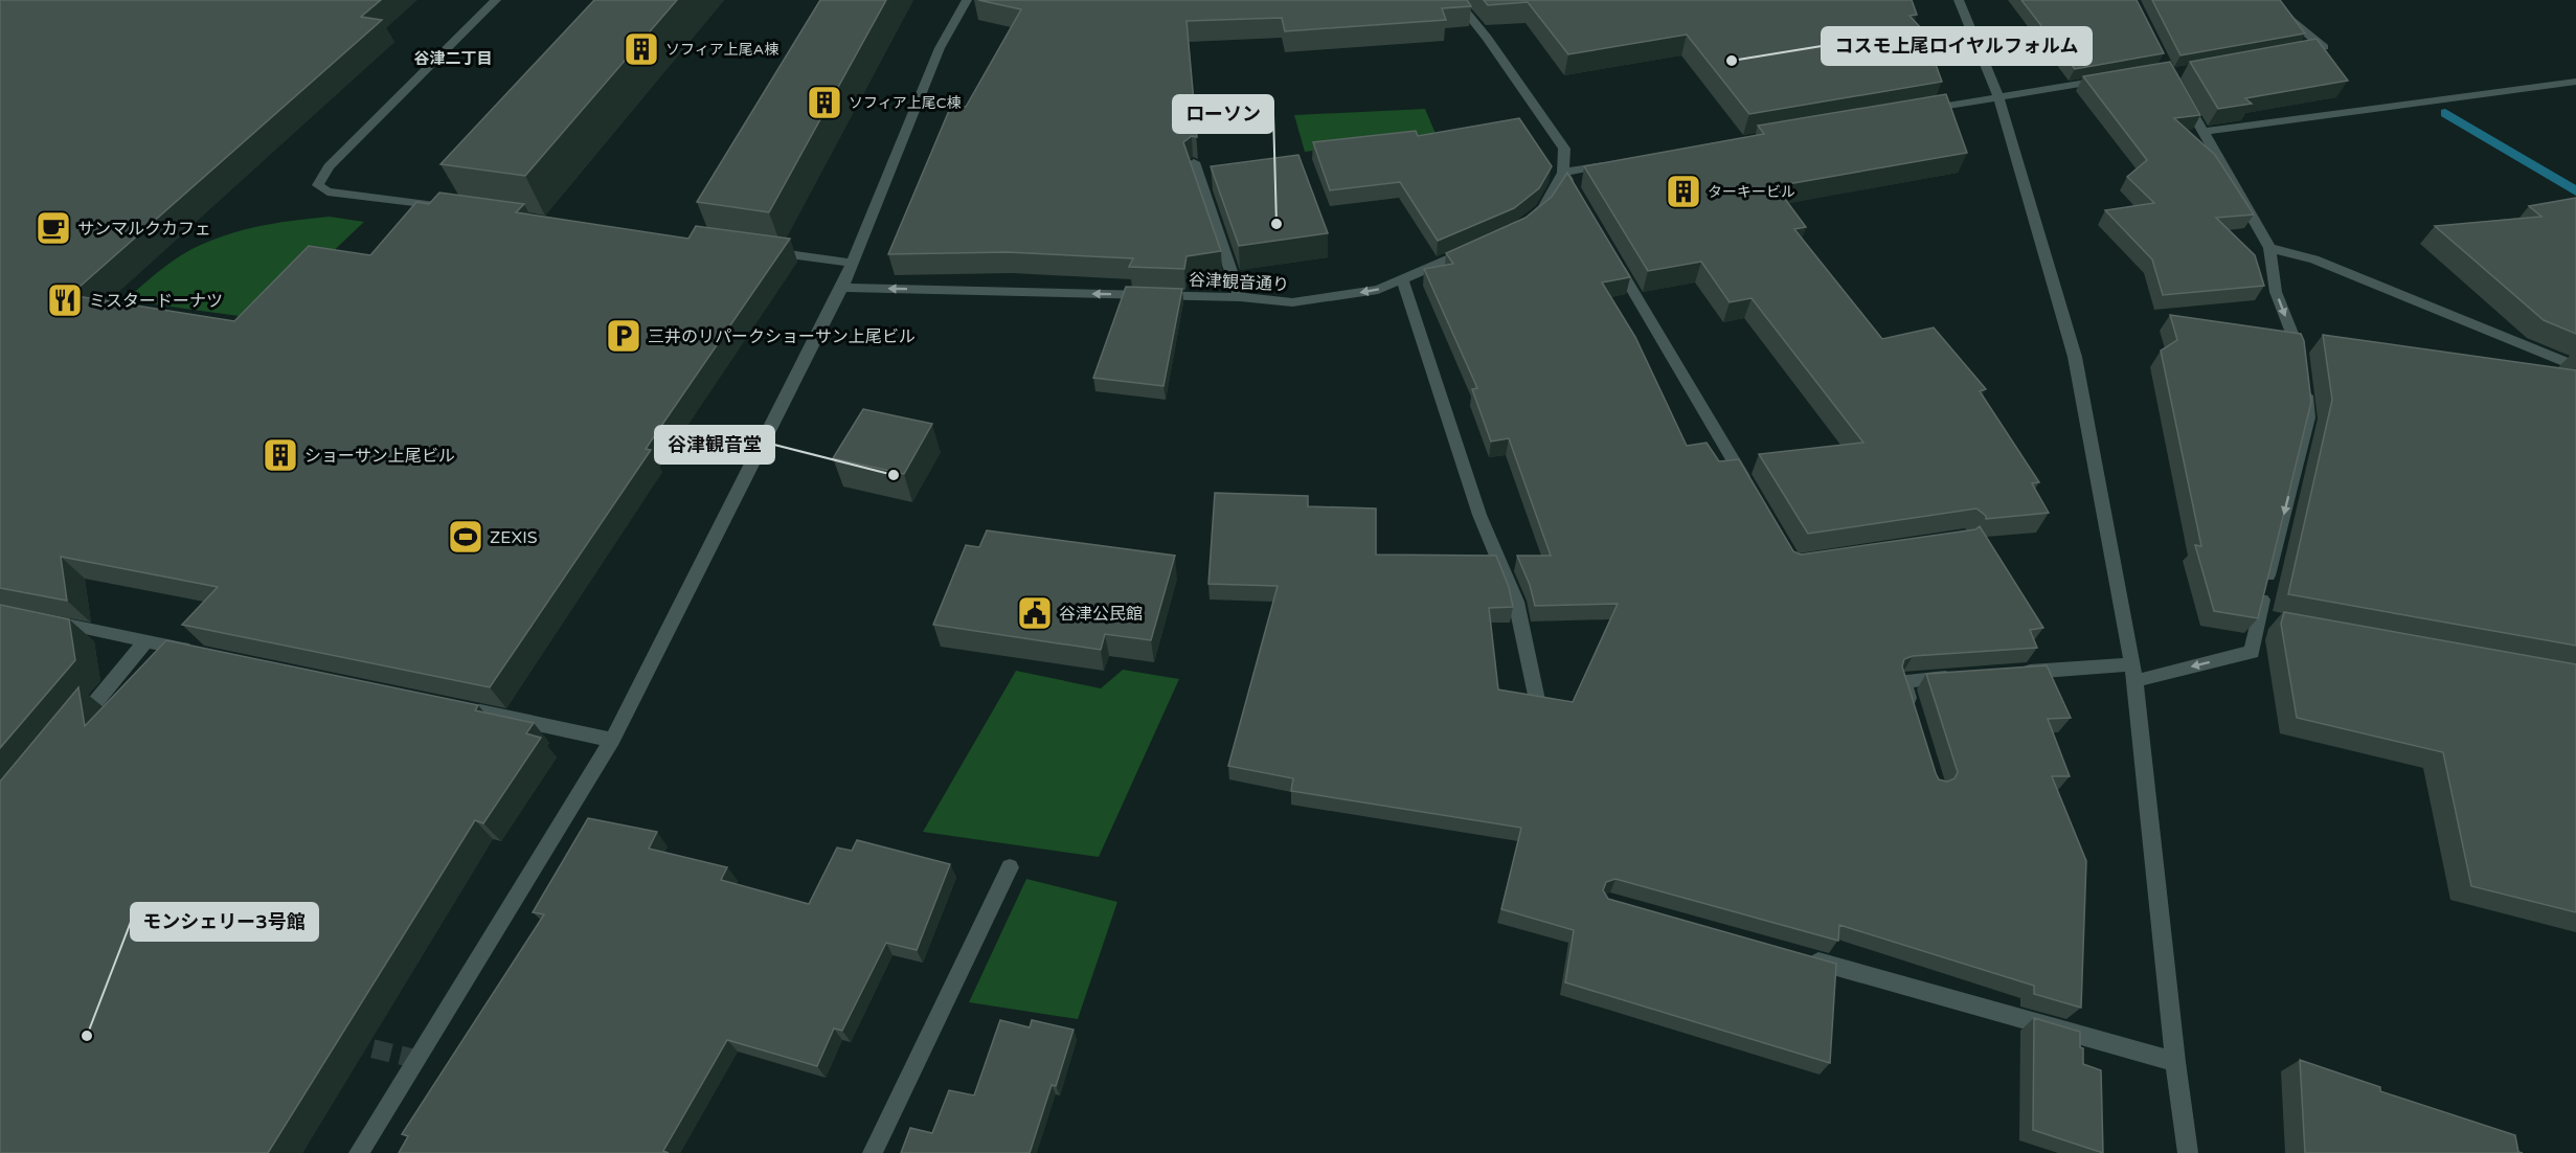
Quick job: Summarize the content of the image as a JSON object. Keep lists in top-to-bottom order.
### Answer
{
  "streets": {
    "street": ["谷津観音通り"]
  },
  "one_way": ["谷津観音通り"],
  "districts": ["谷津二丁目"],
  "places": {
    "building": [
      "ソフィア上尾A棟",
      "ソフィア上尾C棟",
      "ターキービル",
      "ショーサン上尾ビル"
    ],
    "other": [
      "コスモ上尾ロイヤルフォルム",
      "ローソン",
      "谷津観音堂",
      "モンシェリー3号館"
    ],
    "cafe": ["サンマルクカフェ"],
    "restaurant": ["ミスタードーナツ"],
    "parking": ["三井のリパークショーサン上尾ビル"],
    "sports": ["ZEXIS"],
    "public building": ["谷津公民館"]
  }
}
